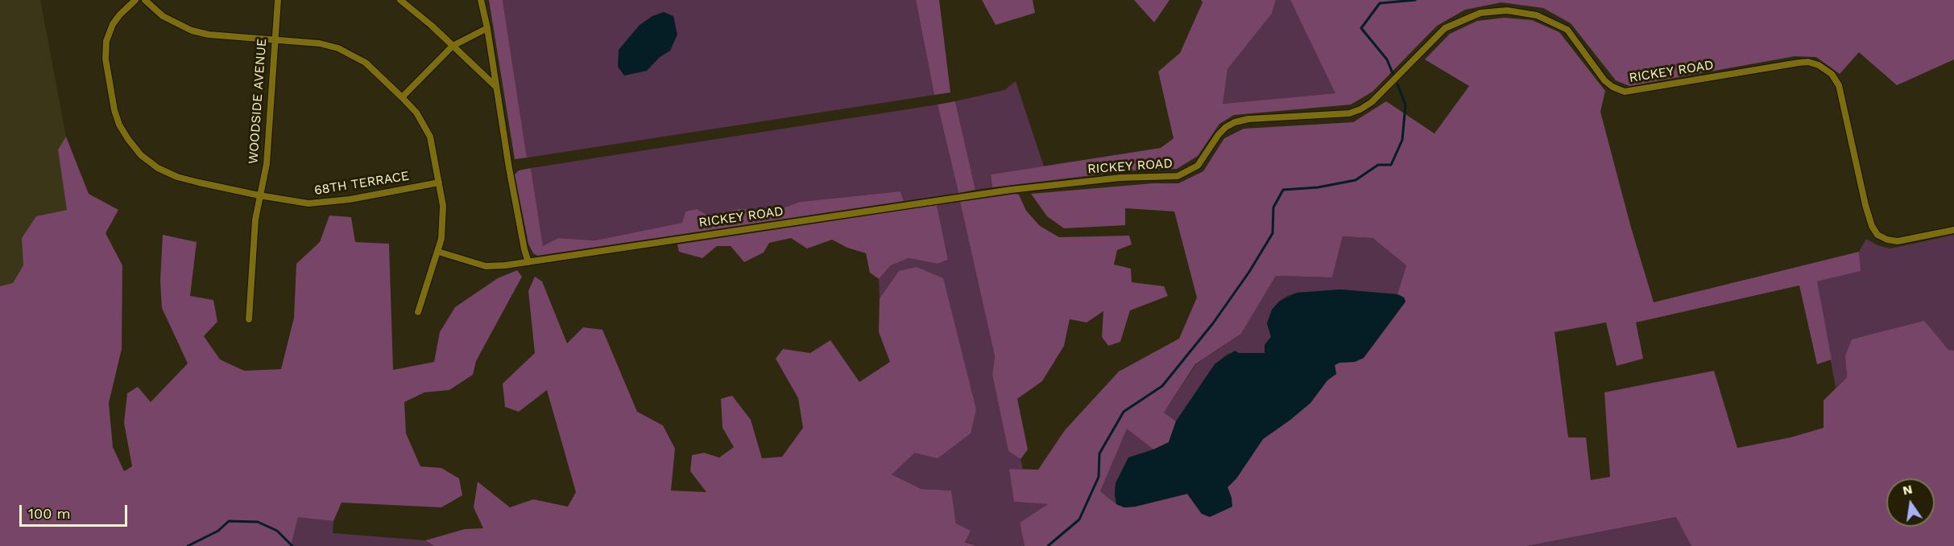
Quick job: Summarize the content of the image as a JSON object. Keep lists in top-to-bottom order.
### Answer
{
  "streets": {
    "street": ["RICKEY ROAD", "WOODSIDE AVENUE", "68TH TERRACE"]
  },
  "crossings": [
    ["WOODSIDE AVENUE", "68TH TERRACE"]
  ],
  "scale_bar": "100 m",
  "north": "top"
}
